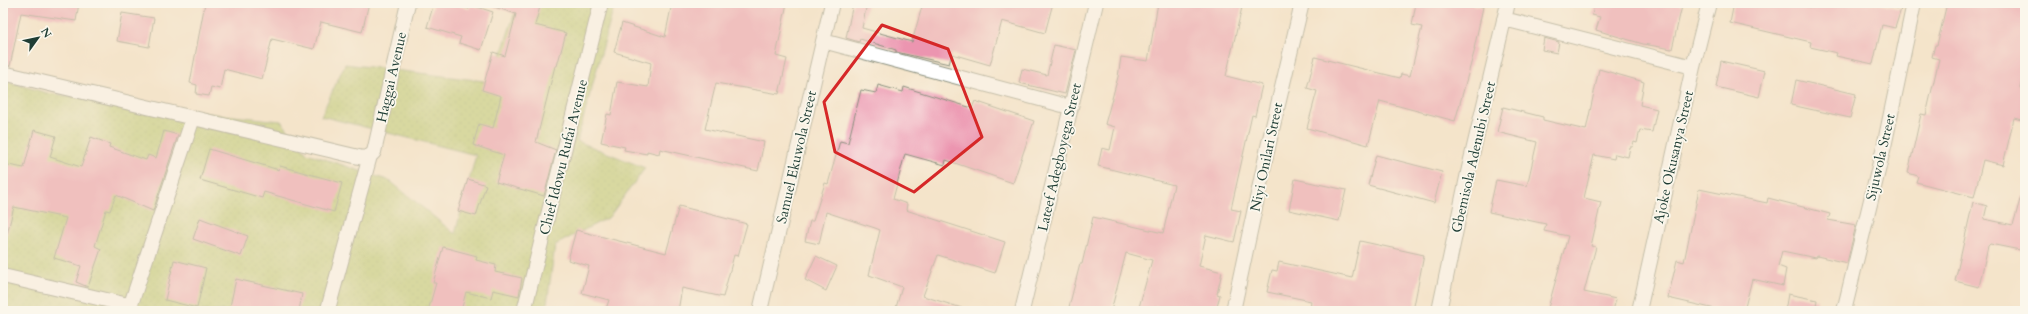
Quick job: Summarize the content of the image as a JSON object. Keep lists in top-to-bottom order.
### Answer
{
  "streets": {
    "street": [
      "Haggai Avenue",
      "Chief Idowu Rufai Avenue",
      "Samuel Ekuwola Street",
      "Lateef Adegboyega Street",
      "Niyi Onilari Street",
      "Gbemisola Adenubi Street",
      "Ajoke Okusanya Street",
      "Sijuwola Street"
    ]
  },
  "north": "top right"
}
